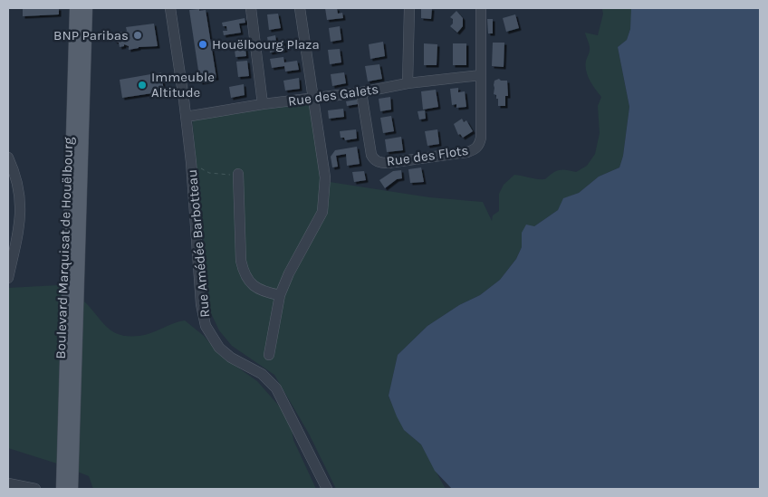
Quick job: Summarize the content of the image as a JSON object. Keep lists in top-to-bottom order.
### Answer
{
  "streets": {
    "main road": ["Boulevard Marquisat de Houëlbourg"],
    "street": ["Rue des Galets", "Rue des Flots", "Rue Amédée Barbotteau"]
  },
  "crossings": [
    ["Rue des Galets", "Rue des Flots"],
    ["Rue des Galets", "Rue Amédée Barbotteau"]
  ],
  "places": ["BNP Paribas", "Houëlbourg Plaza", "Immeuble Altitude"]
}
